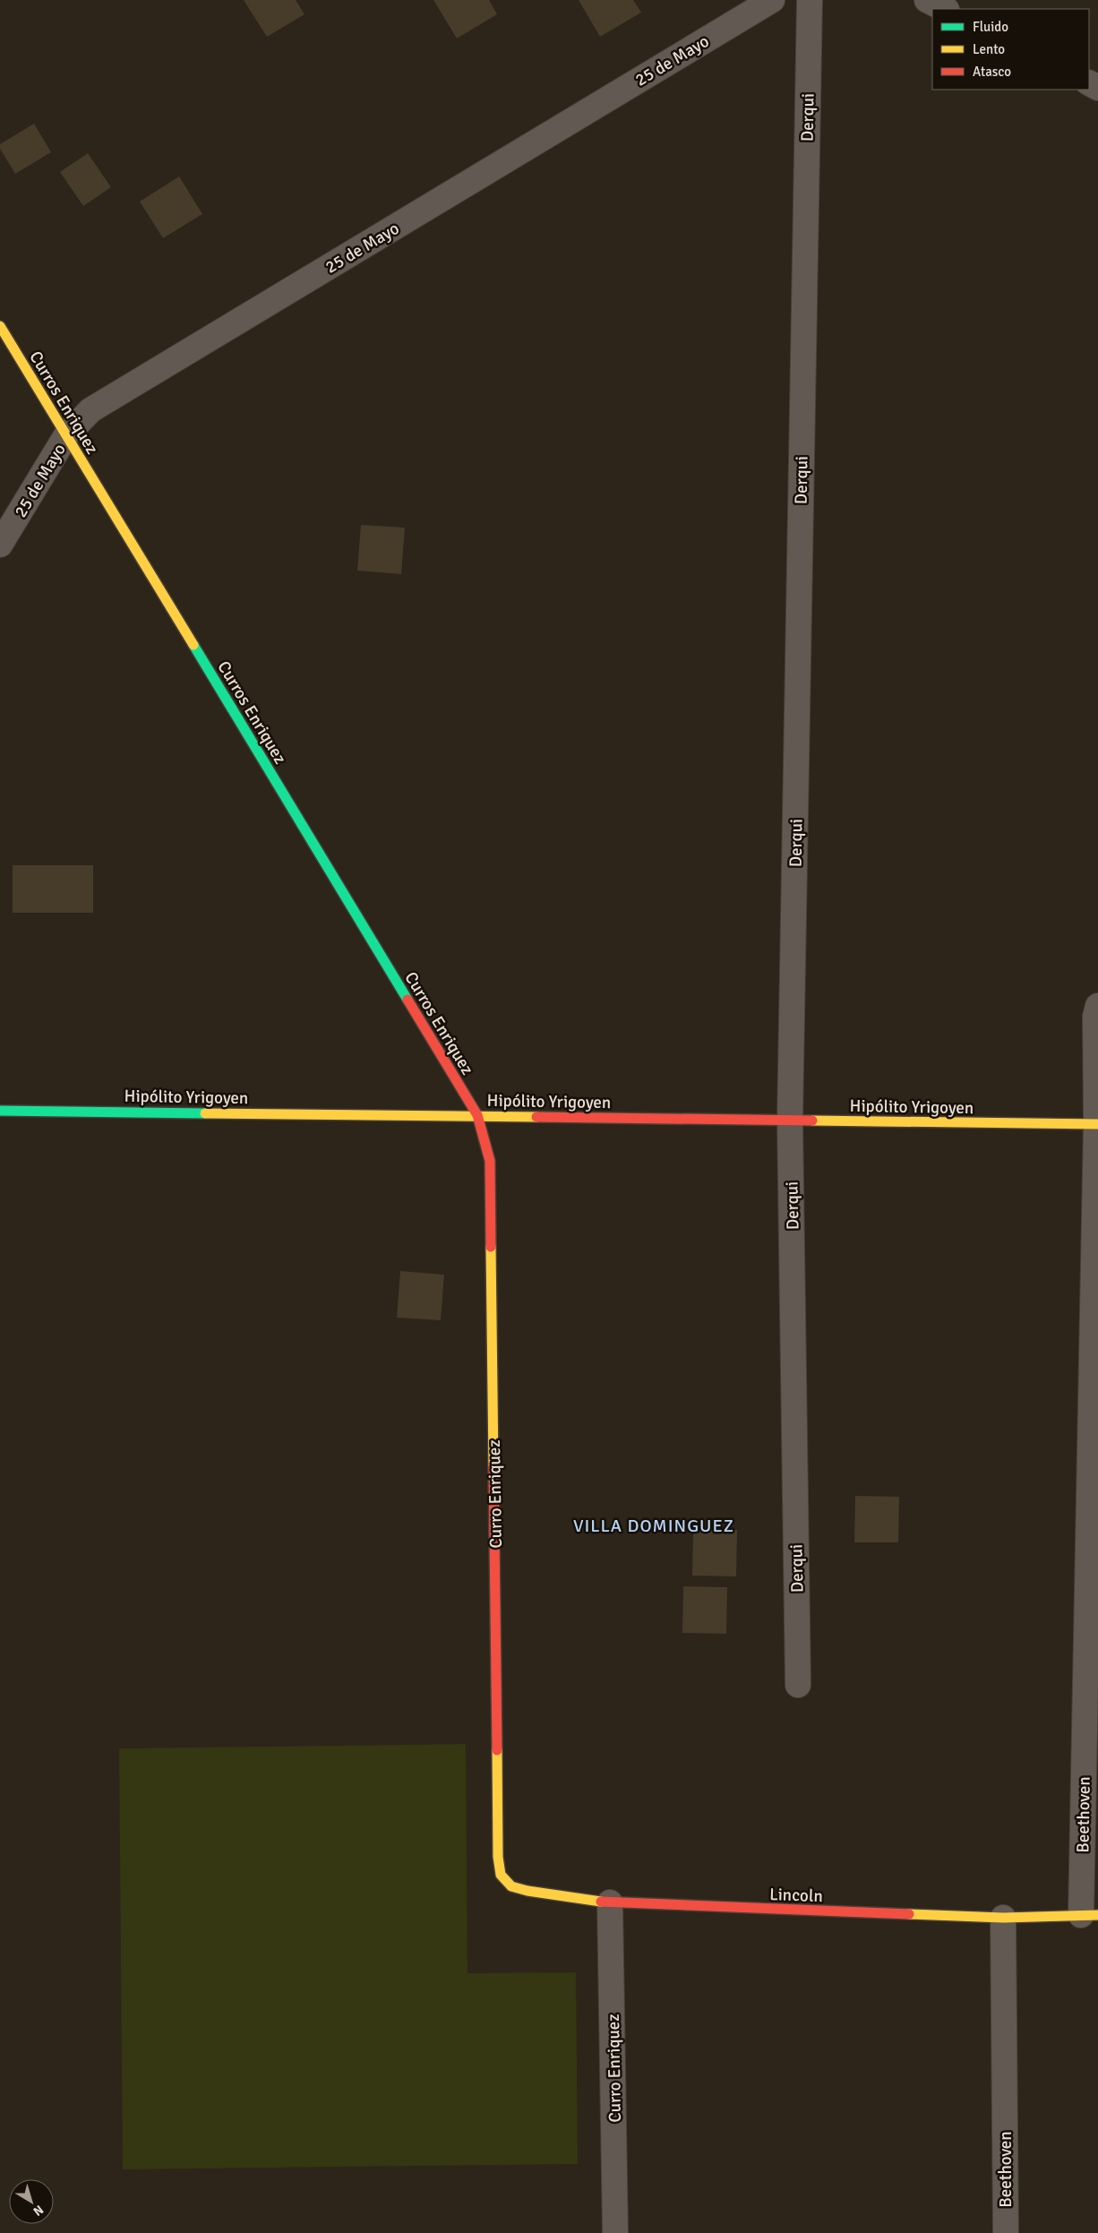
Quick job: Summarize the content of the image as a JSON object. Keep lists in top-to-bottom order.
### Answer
{
  "streets": {
    "street": [
      "25 de Mayo",
      "Derqui",
      "Curros Enriquez",
      "Hipólito Yrigoyen",
      "Curro Enriquez",
      "Beethoven",
      "Lincoln"
    ]
  },
  "crossings": [
    ["25 de Mayo", "Curros Enriquez"],
    ["Derqui", "Hipólito Yrigoyen"],
    ["Curros Enriquez", "Hipólito Yrigoyen"],
    ["Curros Enriquez", "Curro Enriquez"],
    ["Hipólito Yrigoyen", "Curro Enriquez"],
    ["Hipólito Yrigoyen", "Beethoven"],
    ["Curro Enriquez", "Lincoln"],
    ["Beethoven", "Lincoln"]
  ],
  "districts": ["VILLA DOMINGUEZ"],
  "legend": ["Fluido", "Lento", "Atasco"],
  "north": "bottom right"
}
